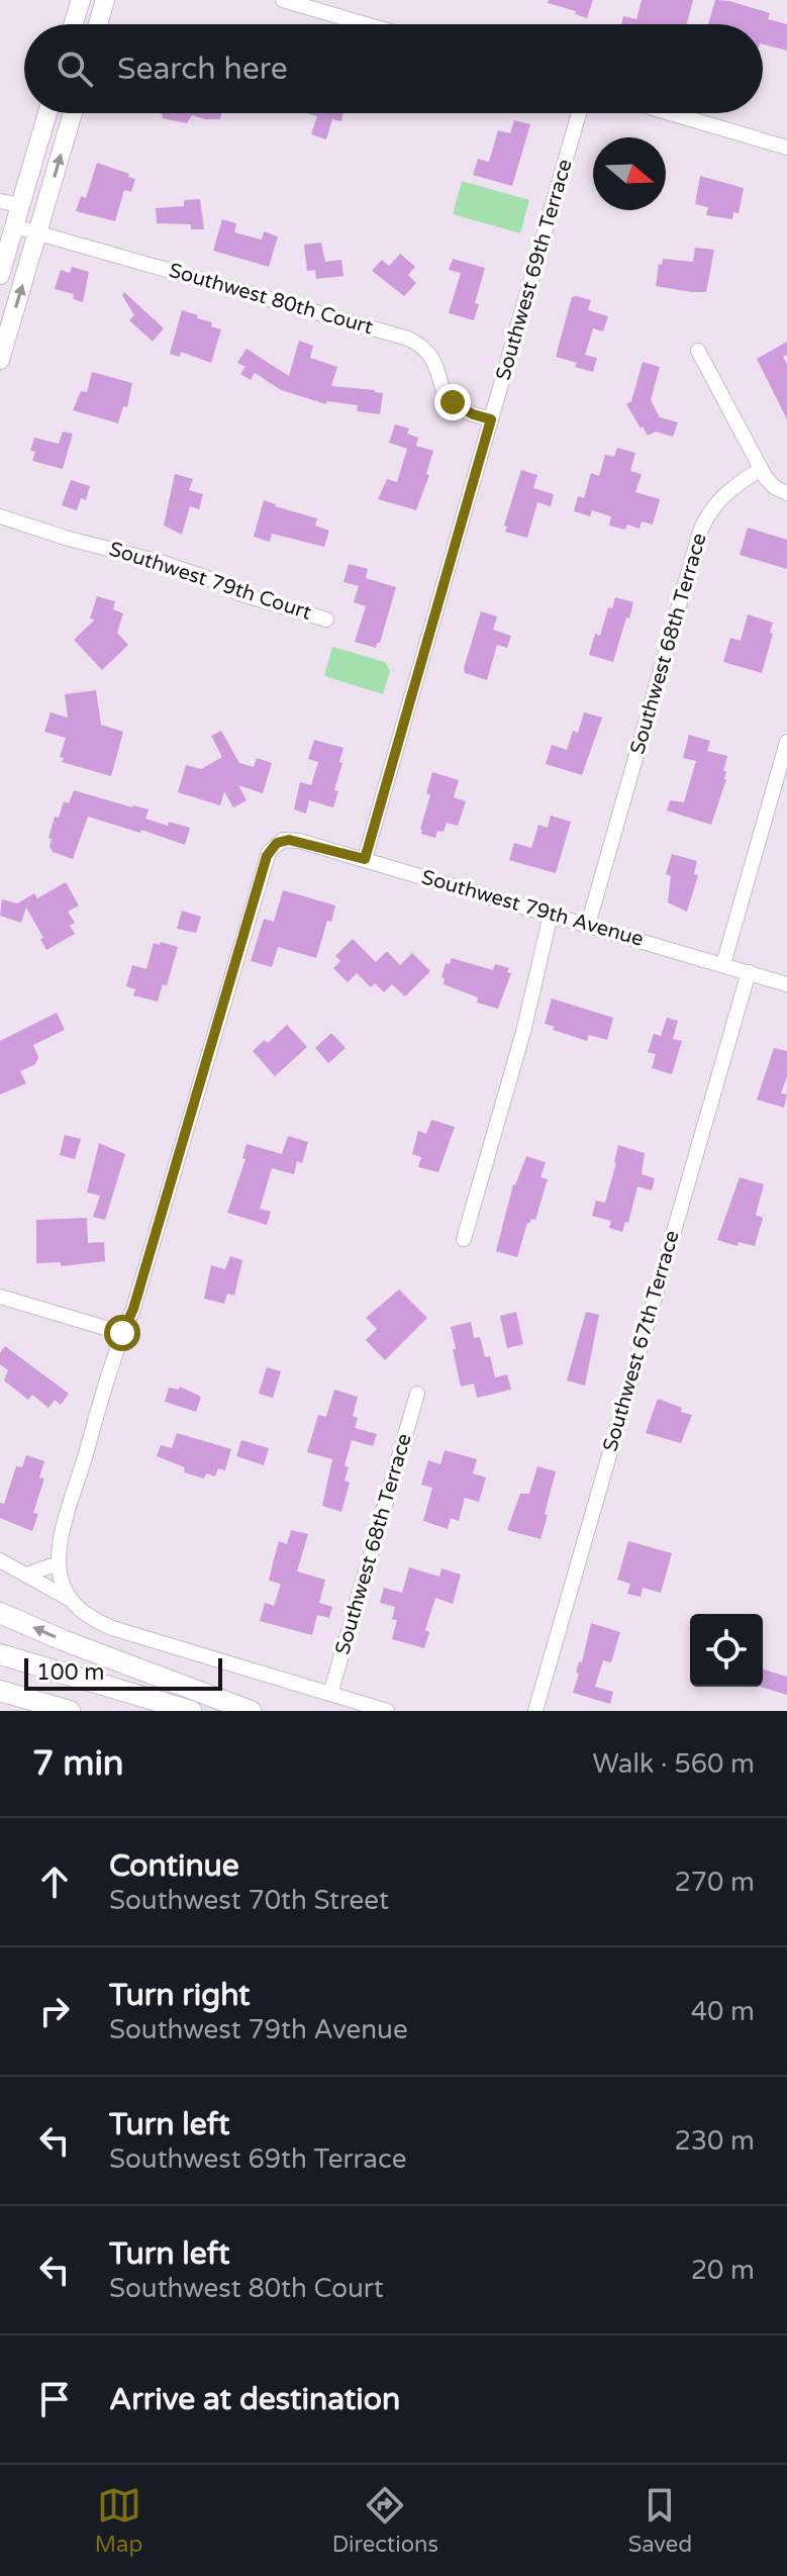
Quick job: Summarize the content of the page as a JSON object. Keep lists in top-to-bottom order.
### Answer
{
  "streets": {
    "street": [
      "Southwest 69th Terrace",
      "Southwest 80th Court",
      "Southwest 79th Court",
      "Southwest 68th Terrace",
      "Southwest 79th Avenue",
      "Southwest 67th Terrace"
    ]
  },
  "crossings": [
    ["Southwest 69th Terrace", "Southwest 80th Court"],
    ["Southwest 69th Terrace", "Southwest 79th Avenue"],
    ["Southwest 68th Terrace", "Southwest 79th Avenue"],
    ["Southwest 79th Avenue", "Southwest 67th Terrace"]
  ],
  "scale_bar": "100 m",
  "north": "right",
  "page": {
    "search": "Search here",
    "scale": "100 m",
    "heading": ["7 min", "Walk · 560 m"],
    "list": [
      ["Continue", "Southwest 70th Street", "270 m"],
      ["Turn right", "Southwest 79th Avenue", "40 m"],
      ["Turn left", "Southwest 69th Terrace", "230 m"],
      ["Turn left", "Southwest 80th Court", "20 m"],
      "Arrive at destination"
    ],
    "nav": ["Map", "Directions", "Saved"]
  }
}
